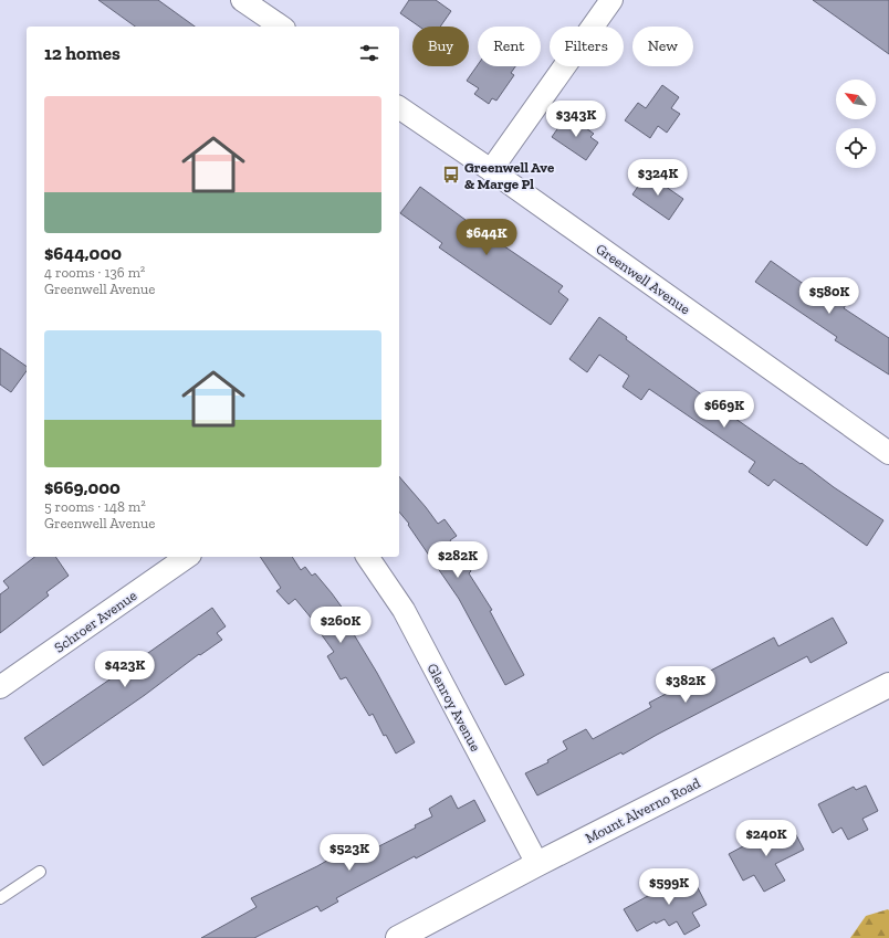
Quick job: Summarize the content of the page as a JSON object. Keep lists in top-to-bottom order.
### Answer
{
  "streets": {
    "street": [
      "Greenwell Avenue",
      "Schroer Avenue",
      "Glenroy Avenue",
      "Mount Alverno Road"
    ]
  },
  "crossings": [
    ["Glenroy Avenue", "Mount Alverno Road"]
  ],
  "places": {
    "bus stop": ["Greenwell Ave & Marge Pl"]
  },
  "north": "top left",
  "page": {
    "chip": [
      "Buy",
      "Rent",
      "Filters",
      "New"
    ],
    "heading": "12 homes",
    "list": [
      {
        "name": "$644,000",
        "note": "4 rooms · 136 m² · Greenwell Avenue"
      },
      {
        "name": "$669,000",
        "note": "5 rooms · 148 m² · Greenwell Avenue"
      }
    ],
    "price": [
      "$343K",
      "$324K",
      "$644K",
      "$580K",
      "$669K",
      "$282K",
      "$260K",
      "$423K",
      "$382K",
      "$240K",
      "$523K",
      "$599K"
    ]
  }
}
